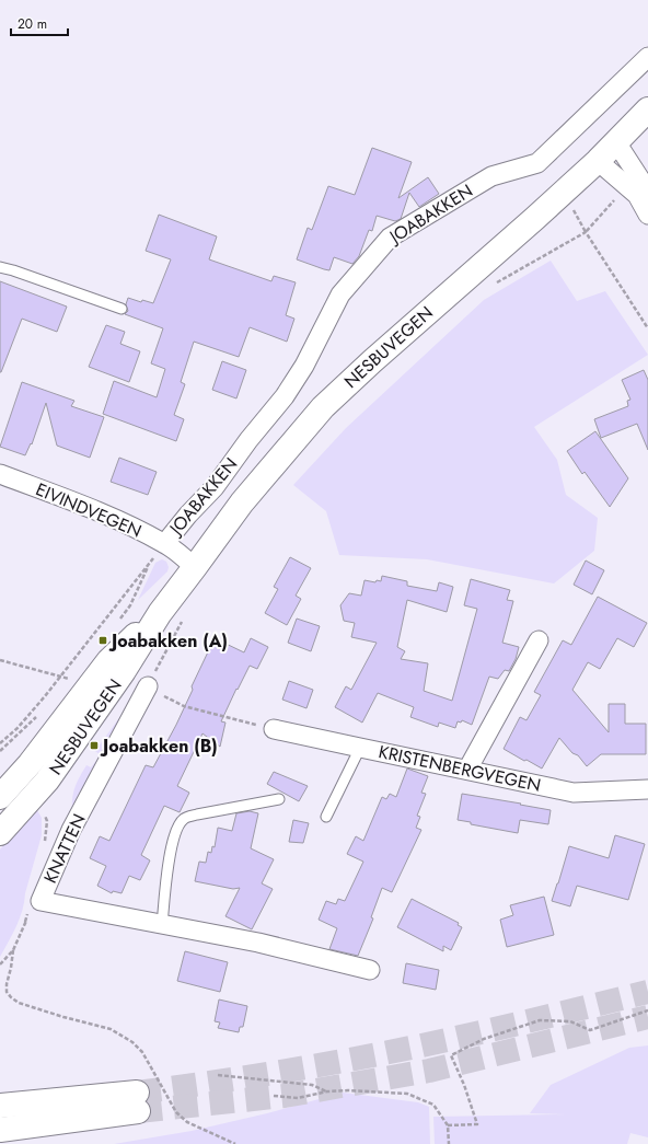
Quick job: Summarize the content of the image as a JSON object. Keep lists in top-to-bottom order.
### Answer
{
  "streets": {
    "main road": ["NESBUVEGEN"],
    "street": [
      "JOABAKKEN",
      "EIVINDVEGEN",
      "KRISTENBERGVEGEN",
      "KNATTEN"
    ]
  },
  "crossings": [
    ["JOABAKKEN", "EIVINDVEGEN"],
    ["NESBUVEGEN", "EIVINDVEGEN"]
  ],
  "places": {
    "transit": ["Joabakken (A)", "Joabakken (B)"]
  },
  "scale_bar": "20 m"
}
